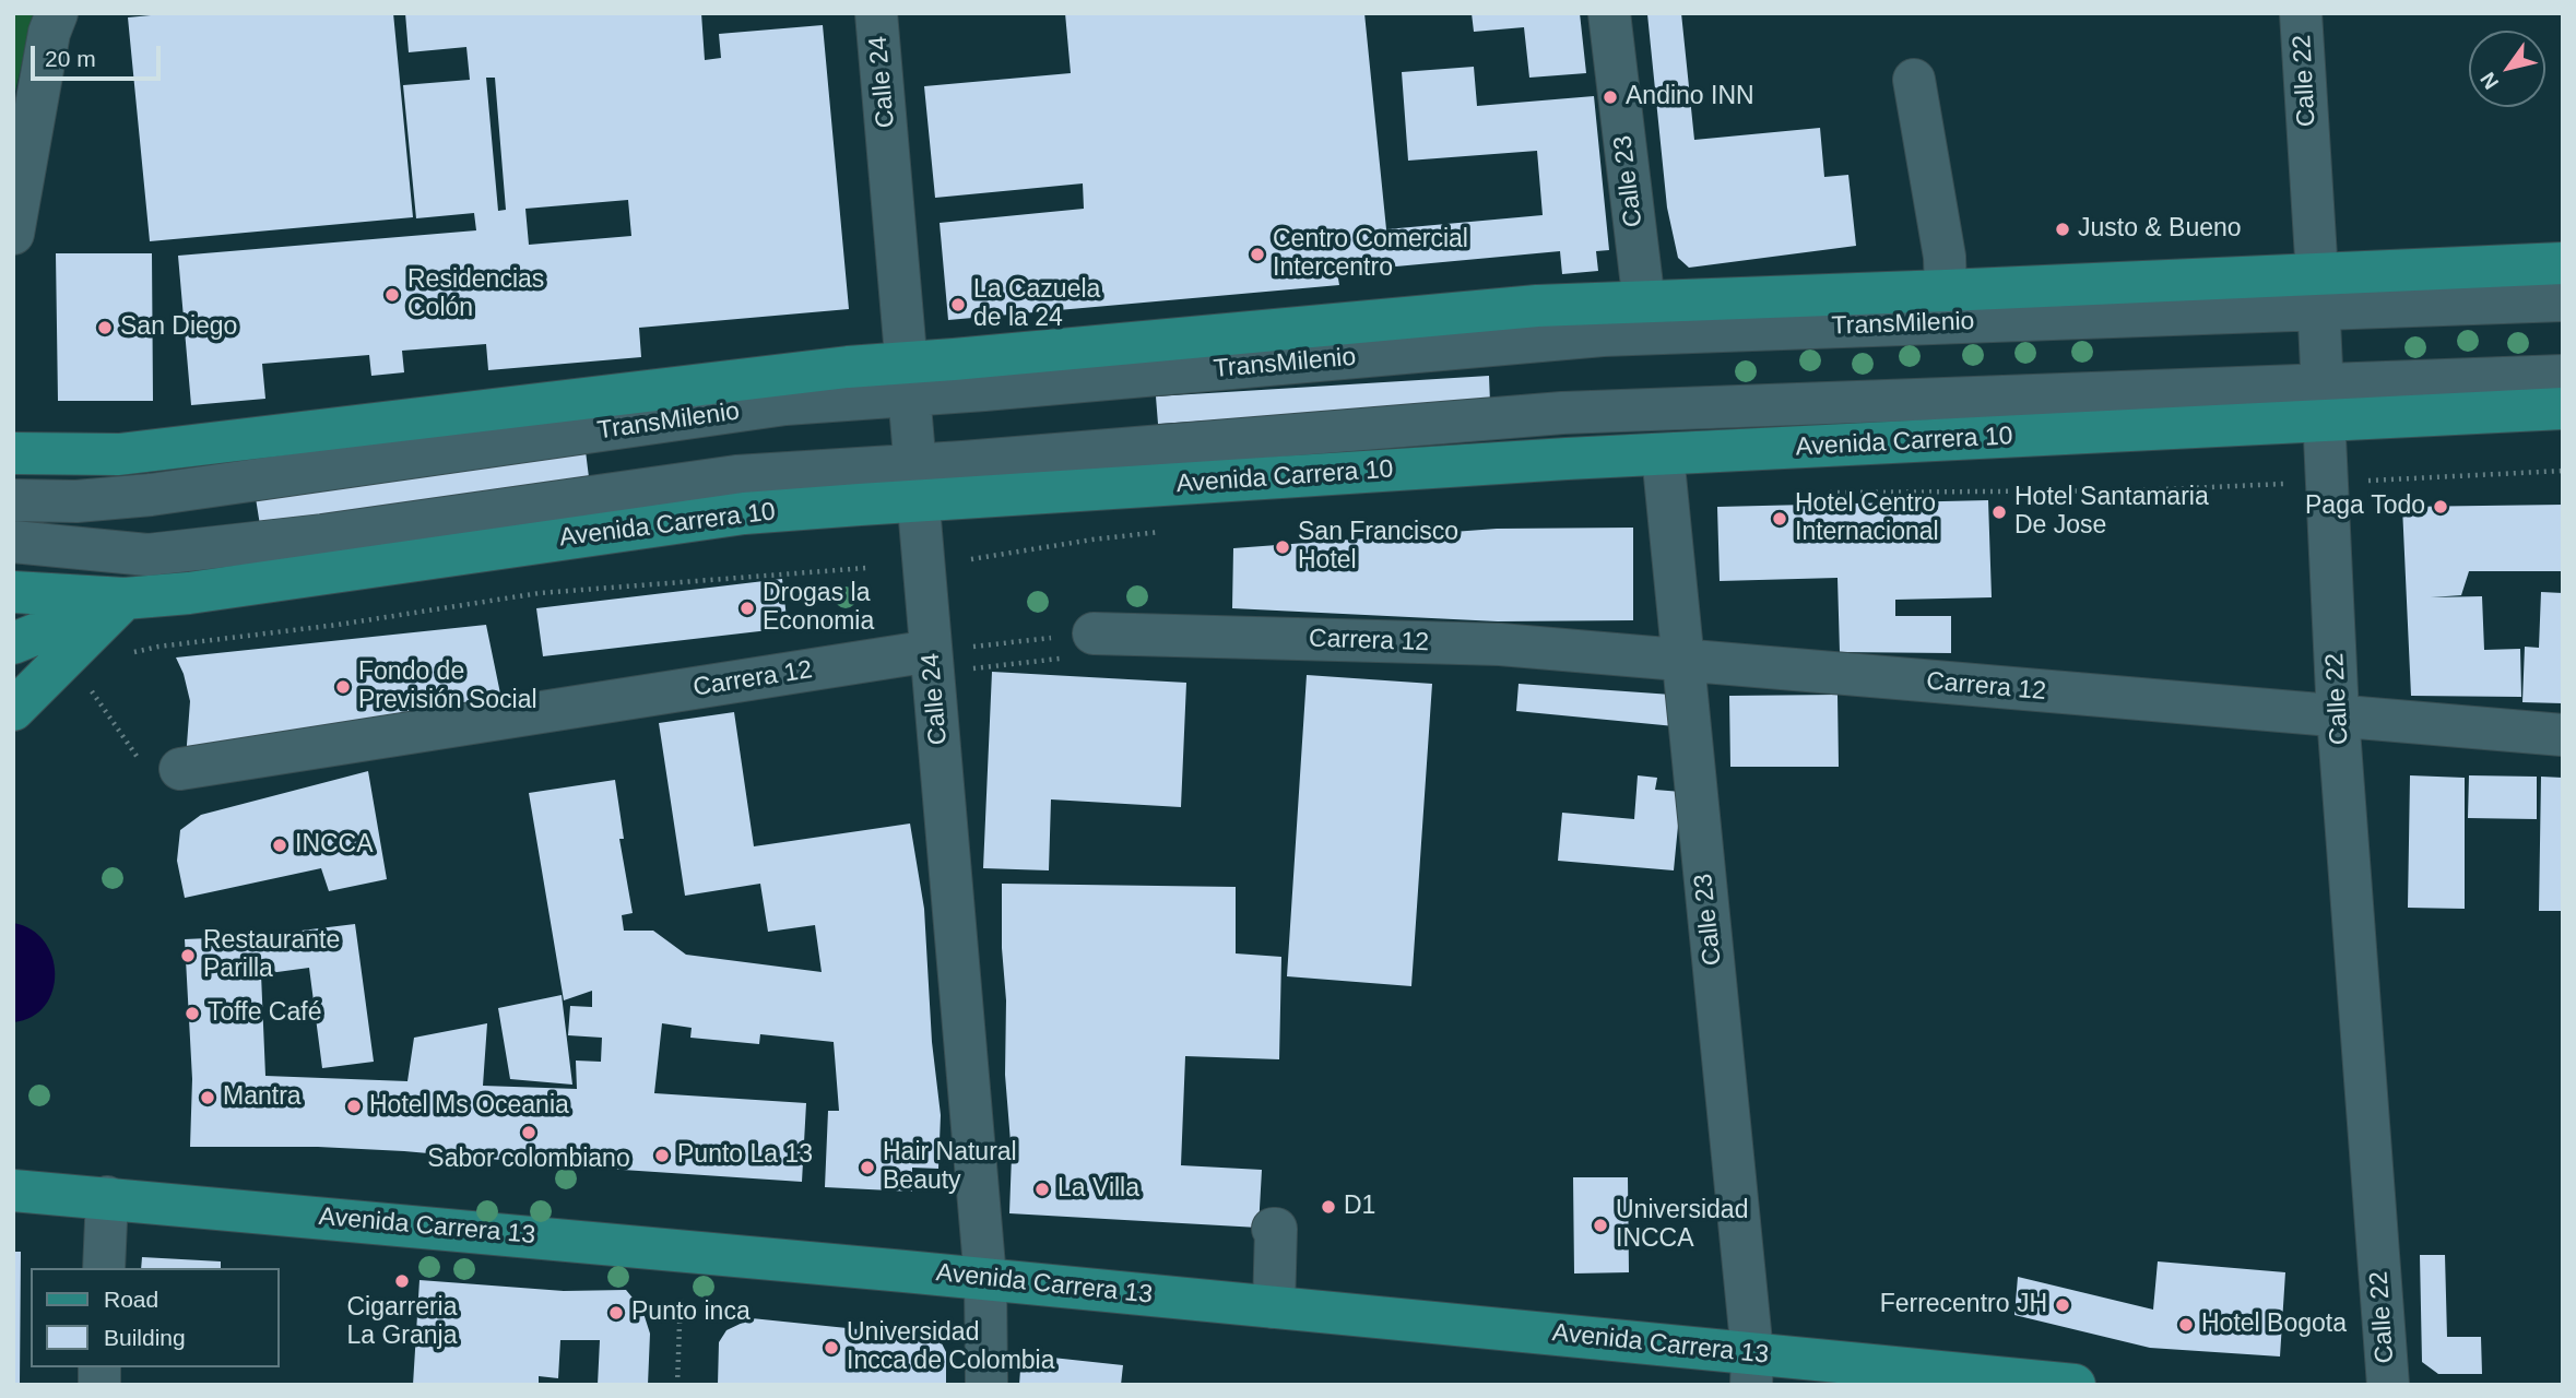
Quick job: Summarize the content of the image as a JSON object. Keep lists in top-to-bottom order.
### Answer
{
  "streets": {
    "main road": ["Avenida Carrera 10", "Avenida Carrera 13"],
    "street": [
      "Calle 22",
      "Calle 24",
      "Calle 23",
      "TransMilenio",
      "Carrera 12"
    ]
  },
  "crossings": [
    ["Calle 22", "TransMilenio"],
    ["Calle 22", "Avenida Carrera 10"],
    ["Calle 22", "Carrera 12"],
    ["Calle 24", "TransMilenio"],
    ["Calle 24", "Avenida Carrera 10"],
    ["Calle 24", "Carrera 12"],
    ["Calle 24", "Avenida Carrera 13"],
    ["Calle 23", "Avenida Carrera 10"],
    ["Calle 23", "Carrera 12"],
    ["Calle 23", "Avenida Carrera 13"]
  ],
  "places": [
    "Andino INN",
    "Justo & Bueno",
    "Centro Comercial Intercentro",
    "Residencias Colón",
    "La Cazuela de la 24",
    "San Diego",
    "Paga Todo",
    "Hotel Santamaria De Jose",
    "Hotel Centro Internacional",
    "San Francisco Hotel",
    "Drogas la Economia",
    "Fondo de Previsión Social",
    "INCCA",
    "Restaurante Parilla",
    "Toffe Café",
    "Mantra",
    "Hotel Ms Oceania",
    "Sabor colombiano",
    "Punto La 13",
    "Hair Natural Beauty",
    "La Villa",
    "D1",
    "Universidad INCCA",
    "Cigarreria La Granja",
    "Ferrecentro JH",
    "Punto inca",
    "Hotel Bogota",
    "Universidad Incca de Colombia"
  ],
  "legend": ["Road", "Building"],
  "scale_bar": "20 m",
  "north": "bottom left"
}
